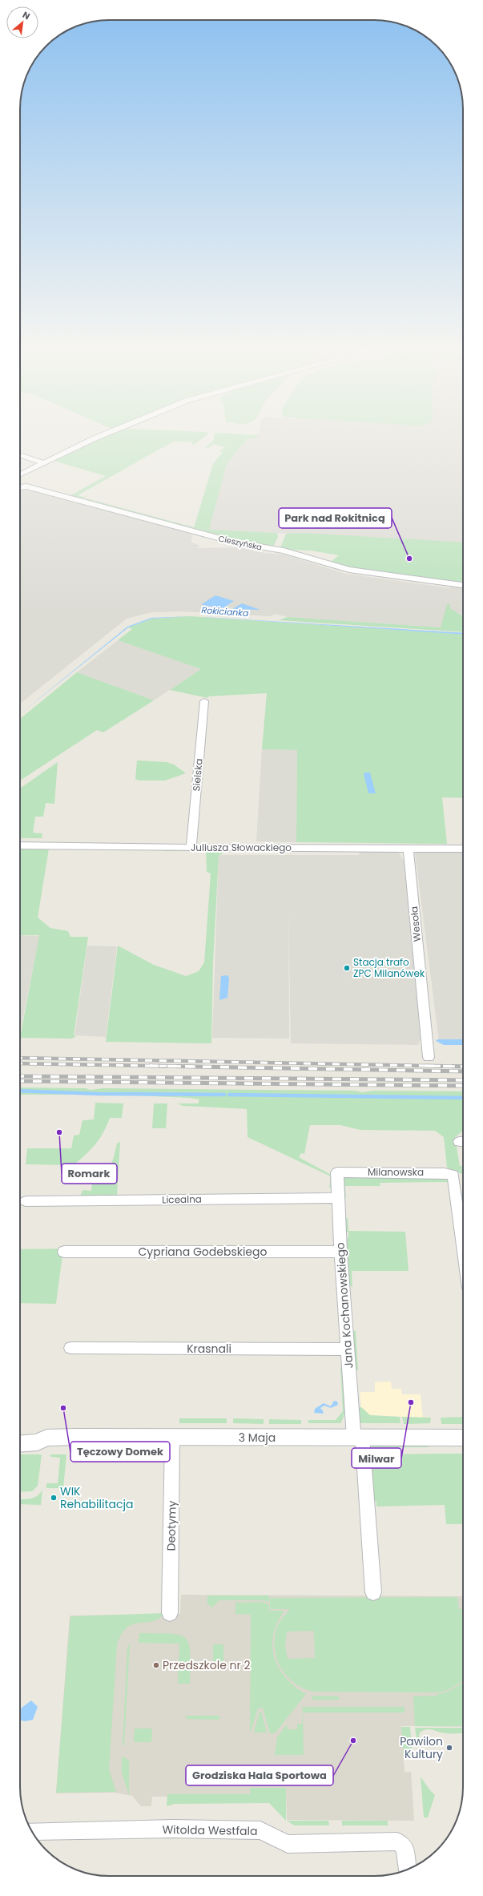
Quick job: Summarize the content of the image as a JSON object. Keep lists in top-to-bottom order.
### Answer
{
  "streets": {
    "street": [
      "Cieszyńska",
      "Sielska",
      "Juliusza Słowackiego",
      "Wesoła",
      "Milanowska",
      "Licealna",
      "Cypriana Godebskiego",
      "Jana Kochanowskiego",
      "Krasnali",
      "3 Maja",
      "Deotymy",
      "Witolda Westfala"
    ]
  },
  "crossings": [
    ["Sielska", "Juliusza Słowackiego"],
    ["Juliusza Słowackiego", "Wesoła"],
    ["Milanowska", "Jana Kochanowskiego"],
    ["Licealna", "Jana Kochanowskiego"],
    ["Cypriana Godebskiego", "Jana Kochanowskiego"],
    ["Jana Kochanowskiego", "Krasnali"],
    ["Jana Kochanowskiego", "3 Maja"],
    ["3 Maja", "Deotymy"]
  ],
  "water": ["Rokicianka"],
  "places": [
    "Park nad Rokitnicą",
    "Stacja trafo ZPC Milanówek",
    "Romark",
    "Milwar",
    "Tęczowy Domek",
    "WIK Rehabilitacja",
    "Przedszkole nr 2",
    "Grodziska Hala Sportowa",
    "Pawilon Kultury"
  ],
  "north": "top right"
}
